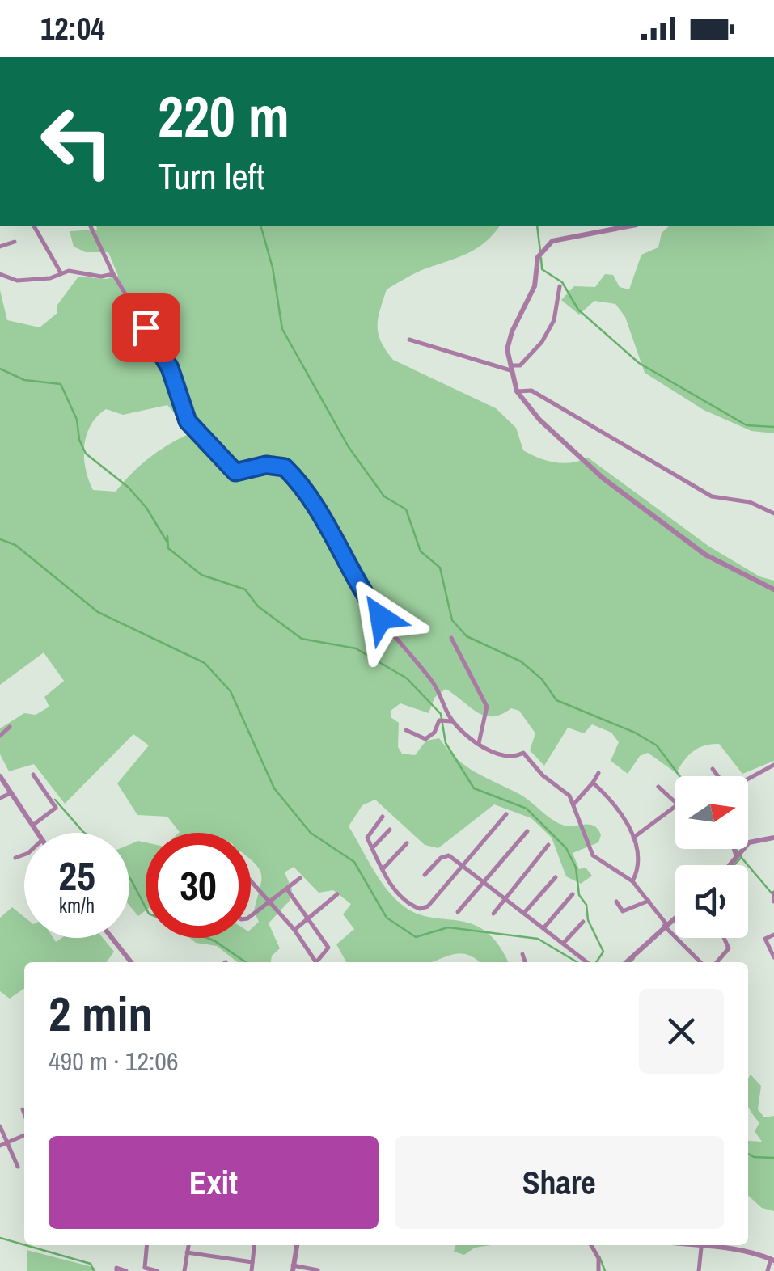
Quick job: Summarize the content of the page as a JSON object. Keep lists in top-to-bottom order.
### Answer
{
  "north": "right",
  "page": {
    "status": "12:04",
    "turn": ["220 m", "Turn left"],
    "speed": "25 km/h",
    "limit": "30",
    "heading": ["2 min", "490 m · 12:06"],
    "buttons": ["Exit", "Share"]
  }
}
